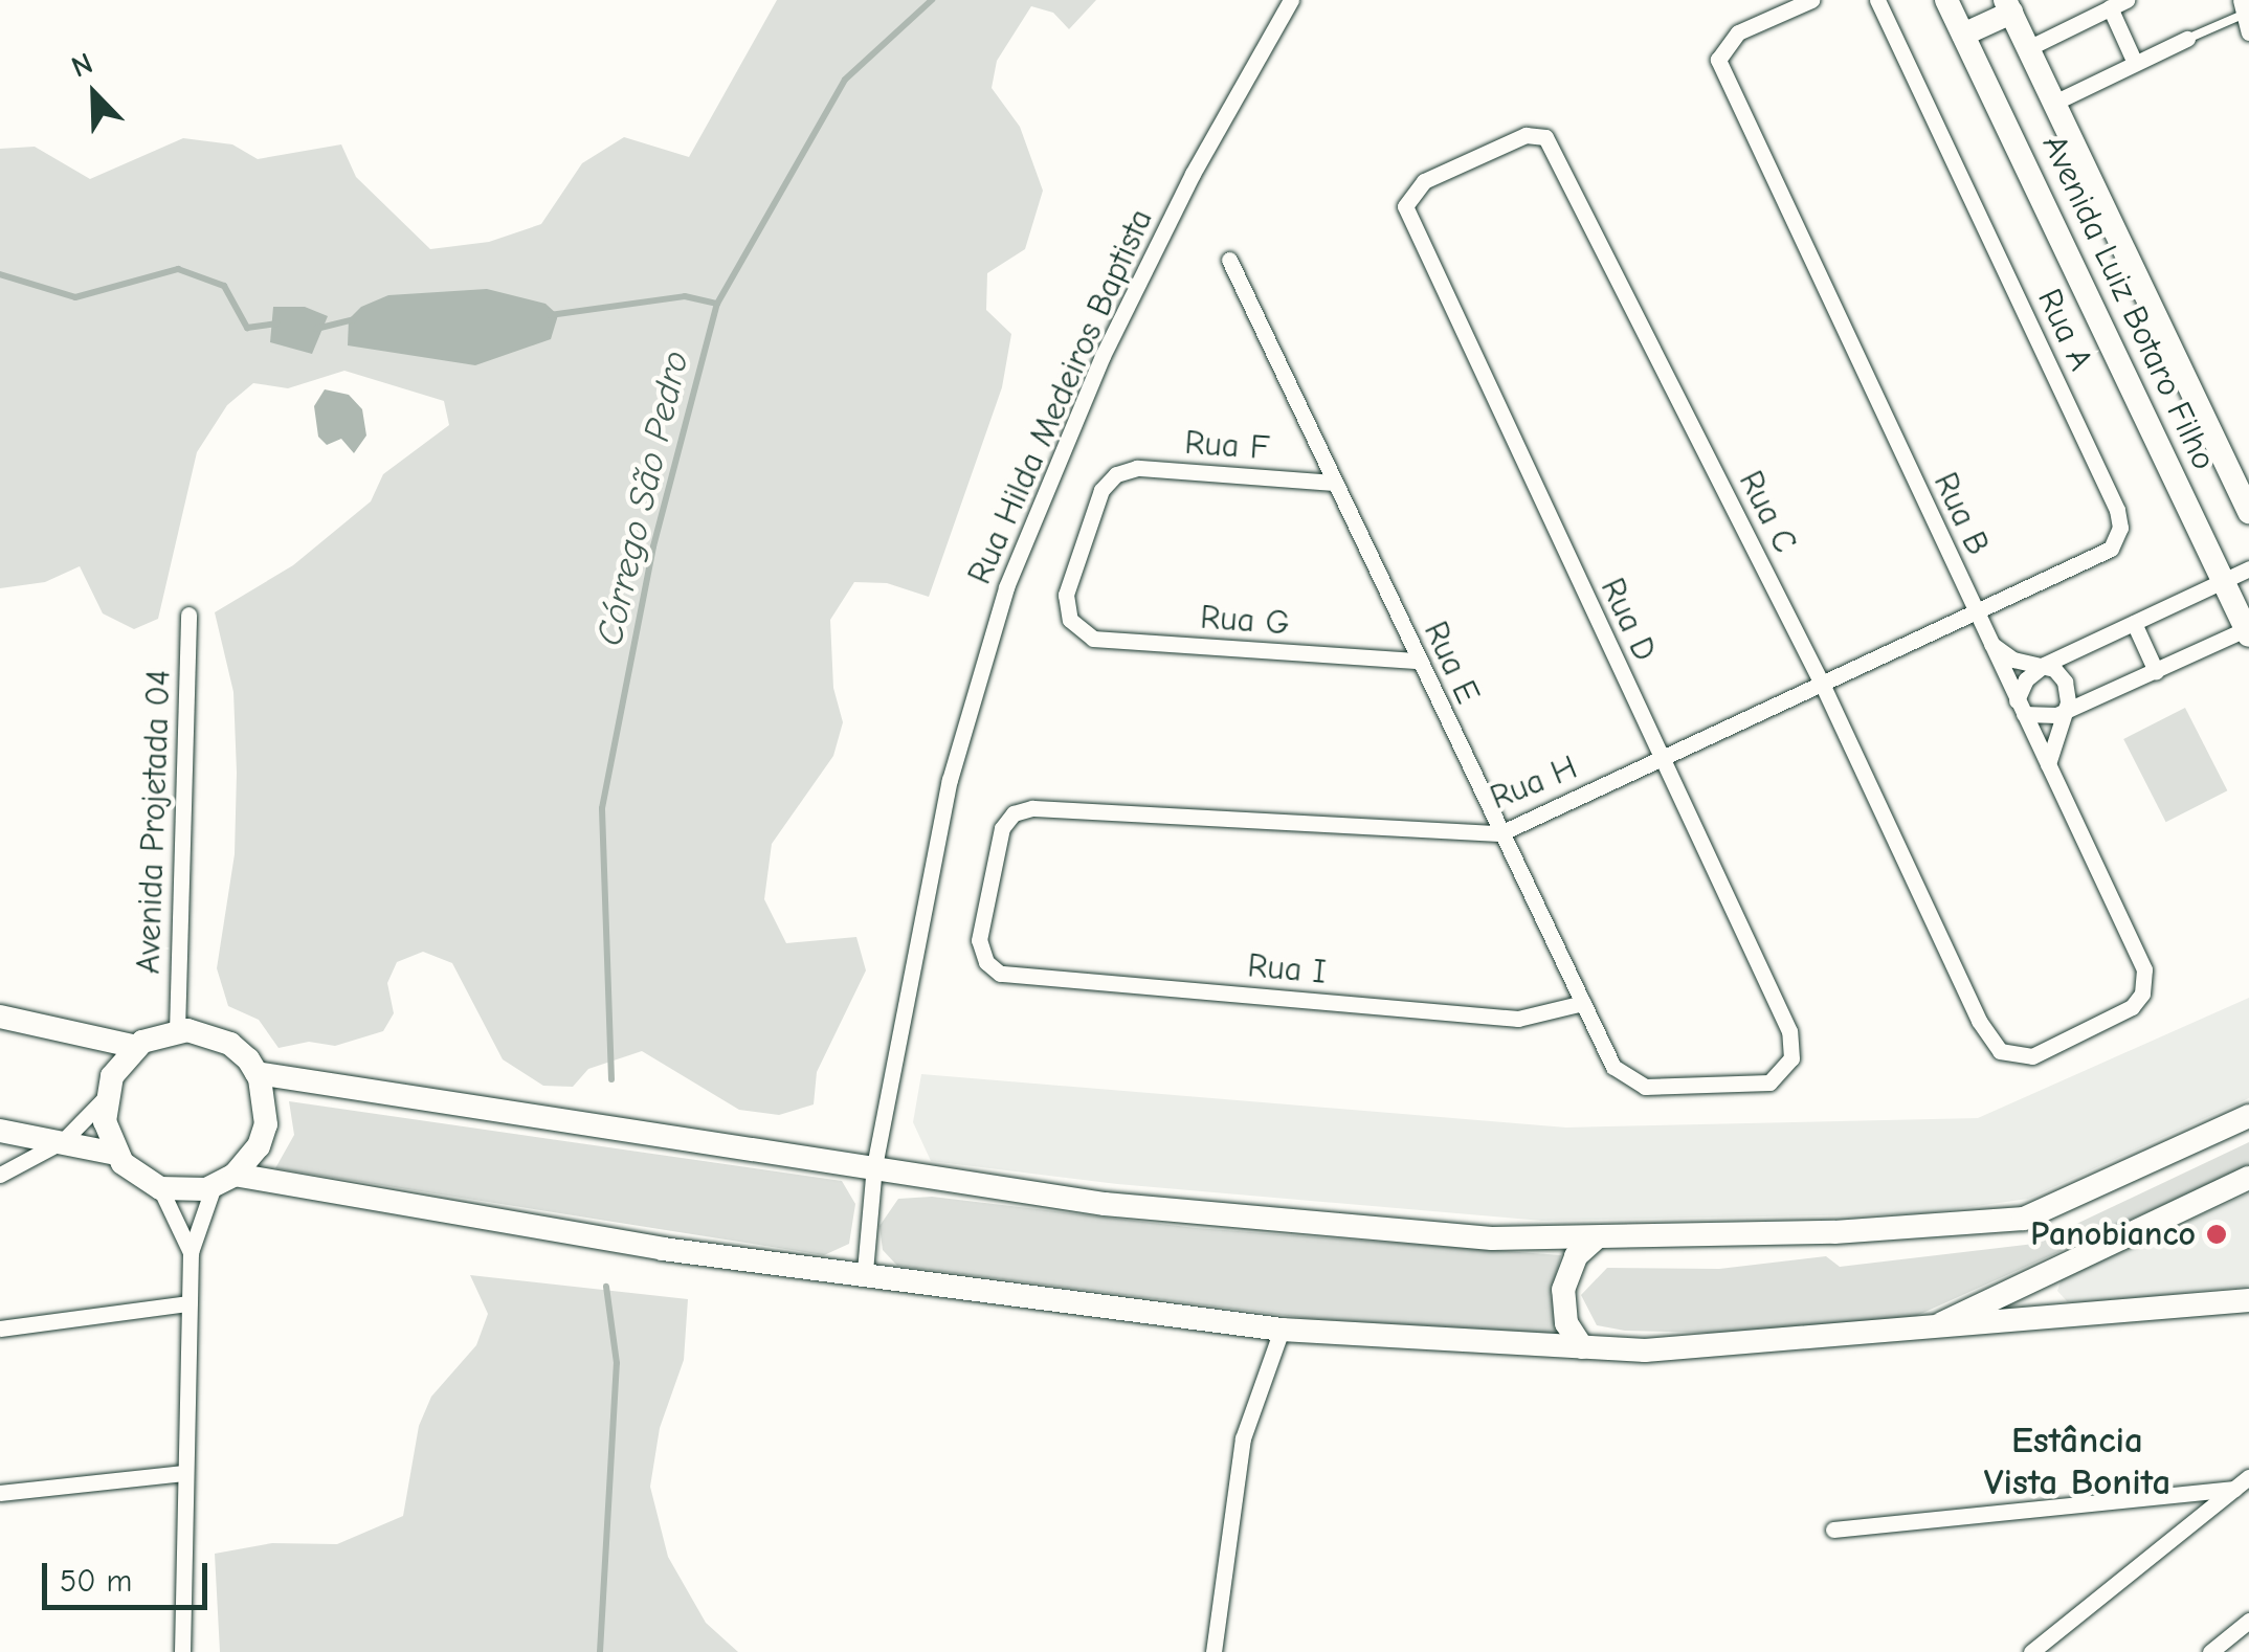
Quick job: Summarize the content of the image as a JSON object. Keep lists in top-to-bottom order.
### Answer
{
  "streets": {
    "main road": ["Avenida Luiz Botaro Filho"],
    "street": [
      "Rua A",
      "Rua Hilda Medeiros Baptista",
      "Rua F",
      "Rua C",
      "Rua B",
      "Rua D",
      "Rua G",
      "Rua E",
      "Rua H",
      "Avenida Projetada 04",
      "Rua I"
    ]
  },
  "crossings": [
    ["Rua A", "Rua B"],
    ["Rua A", "Rua H"],
    ["Rua F", "Rua G"],
    ["Rua F", "Rua E"],
    ["Rua C", "Rua B"],
    ["Rua C", "Rua D"],
    ["Rua C", "Rua H"],
    ["Rua B", "Rua H"],
    ["Rua D", "Rua E"],
    ["Rua D", "Rua H"],
    ["Rua G", "Rua E"],
    ["Rua E", "Rua H"],
    ["Rua E", "Rua I"],
    ["Rua H", "Rua I"]
  ],
  "districts": ["Estância Vista Bonita"],
  "water": ["Córrego São Pedro"],
  "places": ["Panobianco"],
  "scale_bar": "50 m",
  "north": "top left"
}
